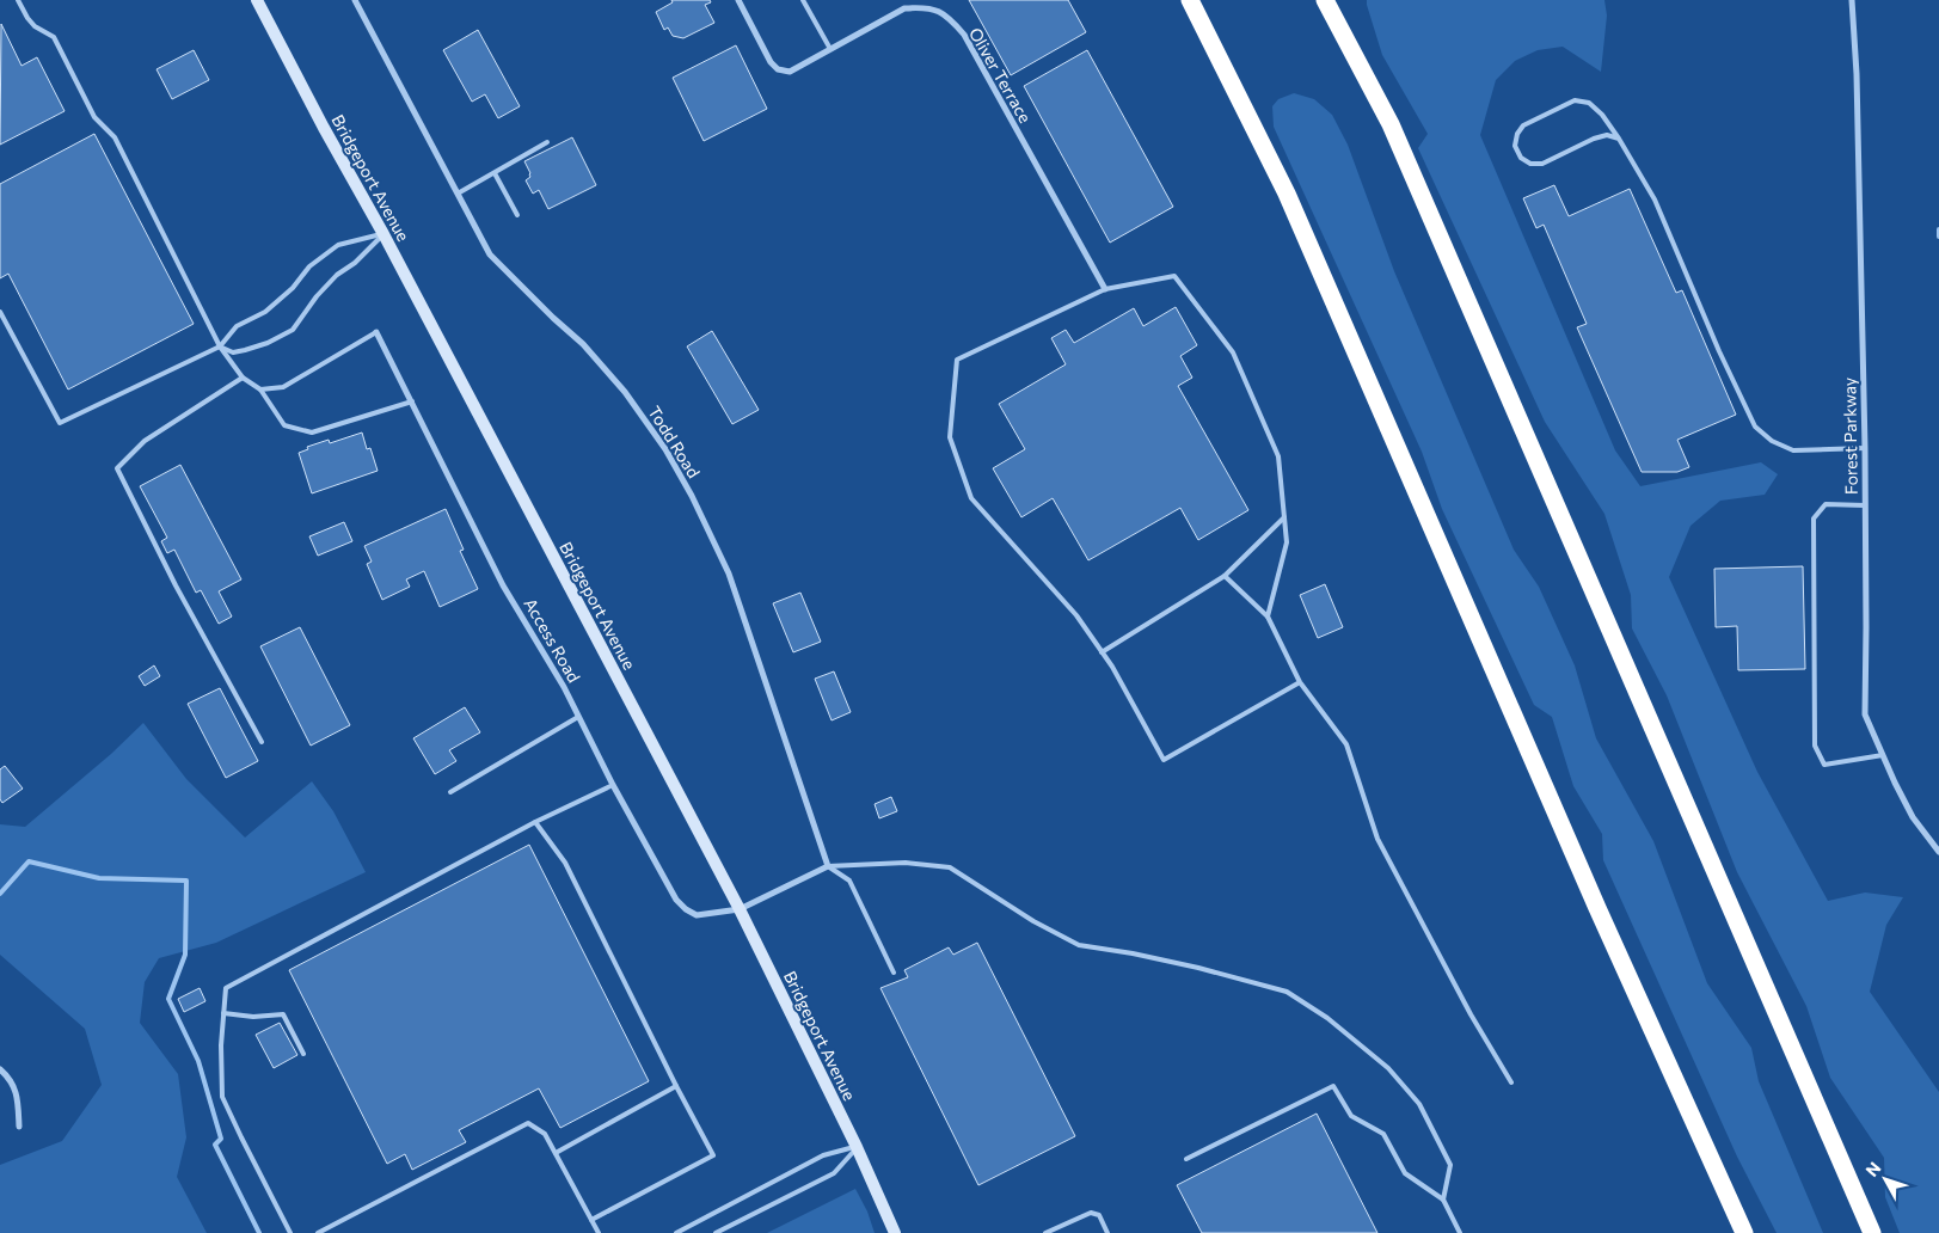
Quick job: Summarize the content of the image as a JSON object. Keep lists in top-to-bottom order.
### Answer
{
  "streets": {
    "main road": ["Bridgeport Avenue"],
    "street": [
      "Oliver Terrace",
      "Forest Parkway",
      "Todd Road",
      "Access Road"
    ]
  },
  "crossings": [
    ["Bridgeport Avenue", "Access Road"]
  ],
  "north": "top left"
}
